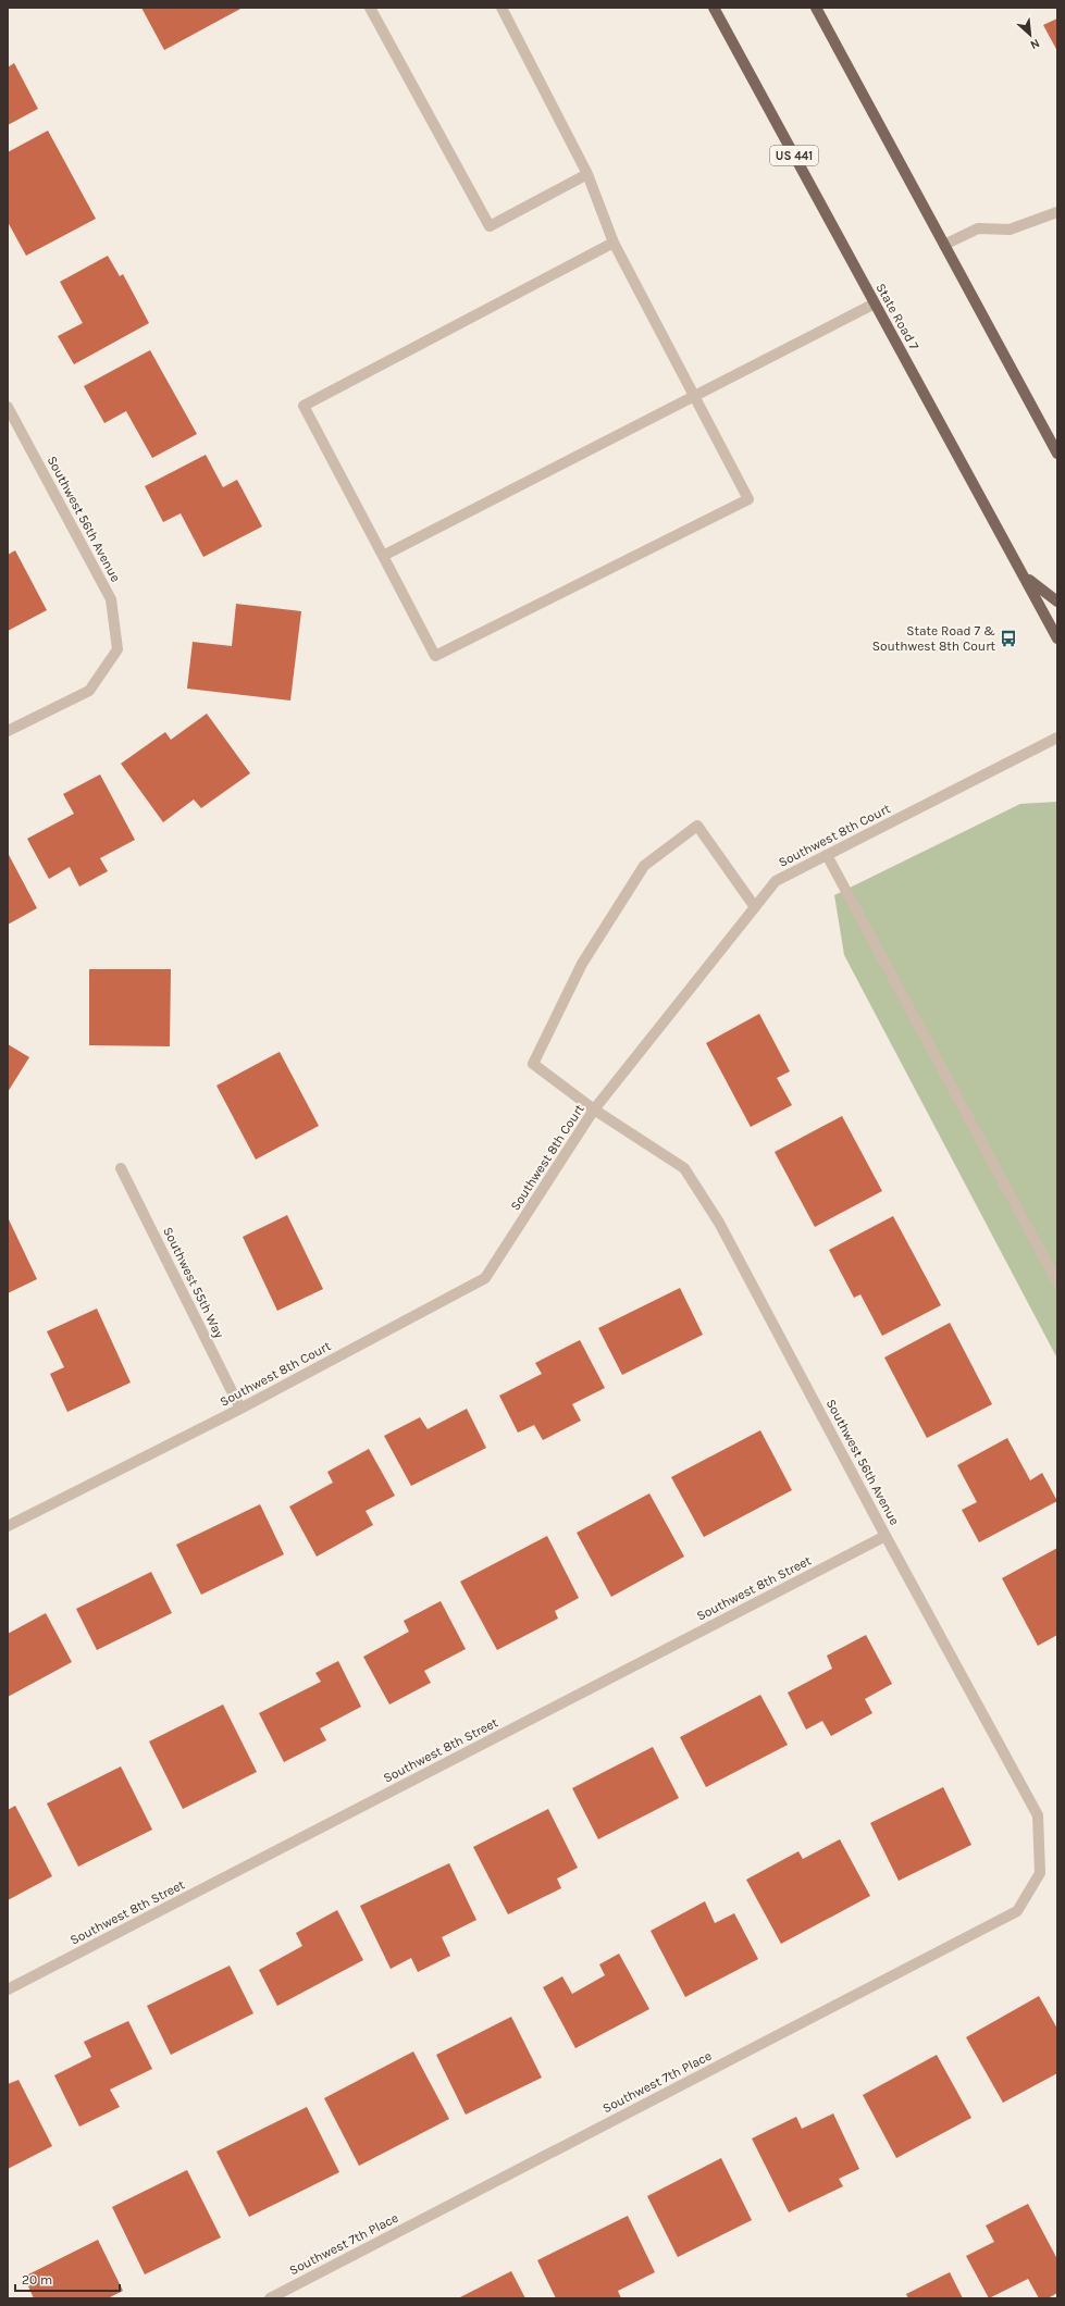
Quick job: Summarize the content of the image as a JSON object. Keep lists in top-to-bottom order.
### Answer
{
  "streets": {
    "main road": ["US 441", "State Road 7"],
    "street": [
      "Southwest 56th Avenue",
      "Southwest 8th Court",
      "Southwest 55th Way",
      "Southwest 8th Street",
      "Southwest 7th Place"
    ]
  },
  "crossings": [
    ["Southwest 56th Avenue", "Southwest 8th Court"],
    ["Southwest 56th Avenue", "Southwest 8th Street"],
    ["Southwest 56th Avenue", "Southwest 7th Place"],
    ["Southwest 8th Court", "Southwest 55th Way"]
  ],
  "places": {
    "bus stop": ["State Road 7 & Southwest 8th Court"]
  },
  "scale_bar": "20 m",
  "north": "bottom right"
}
